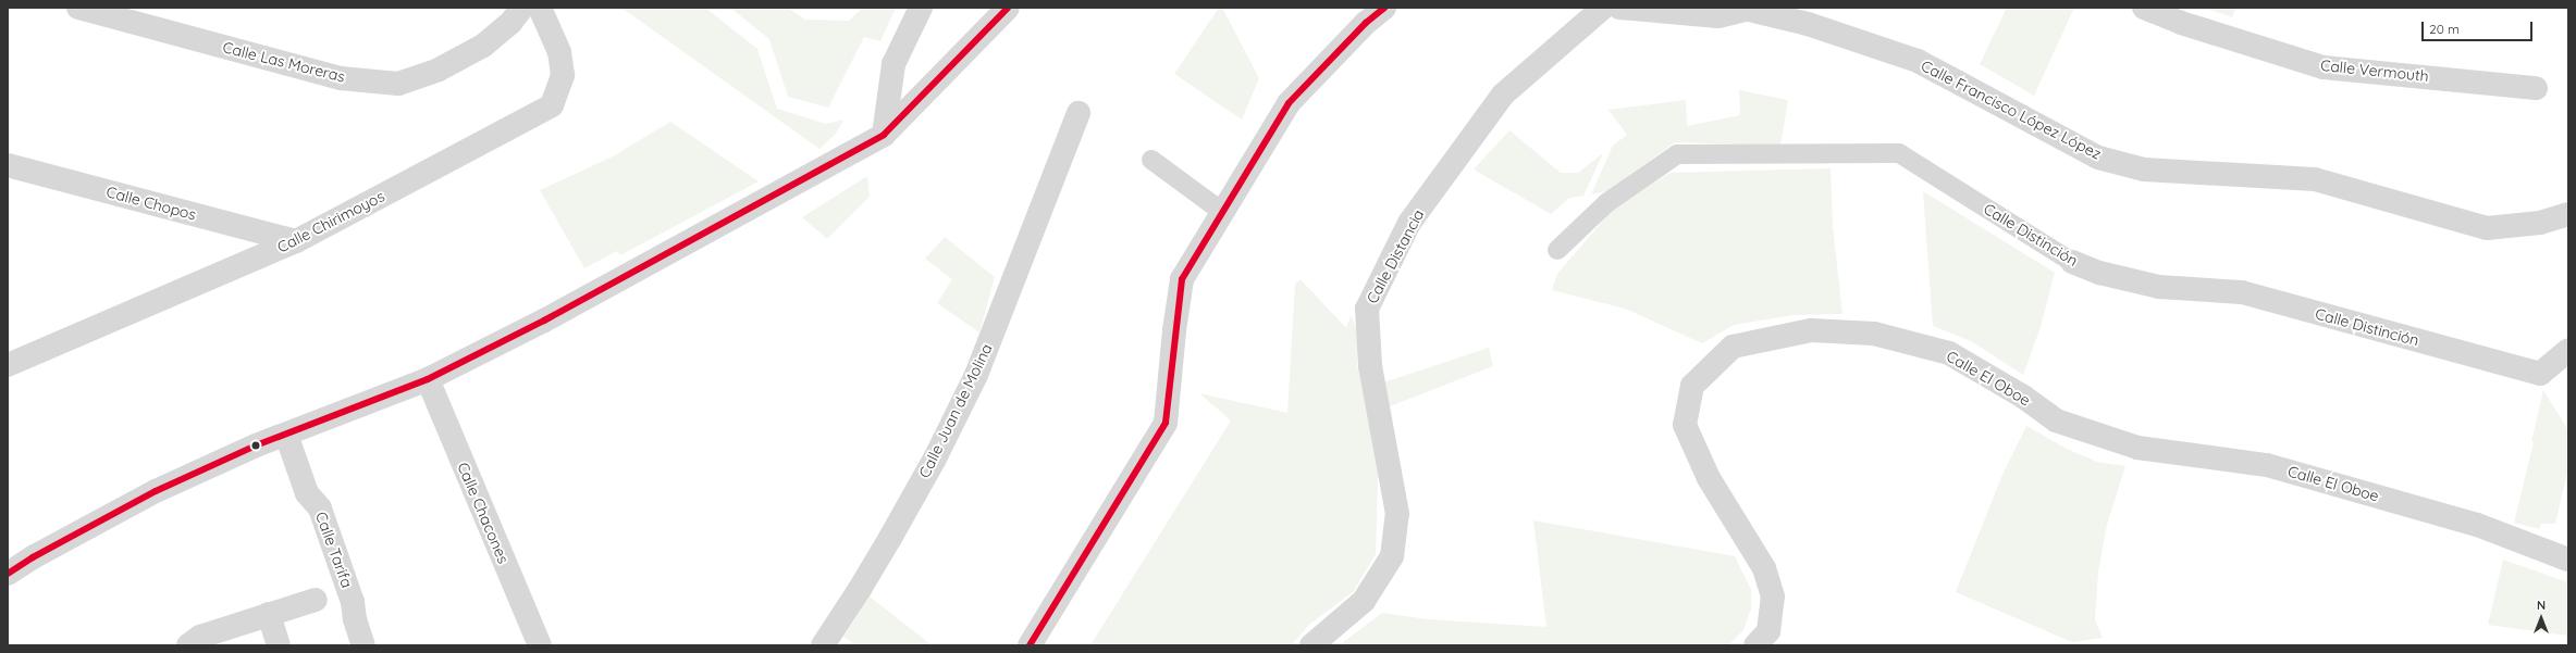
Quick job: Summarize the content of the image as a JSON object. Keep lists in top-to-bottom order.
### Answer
{
  "streets": {
    "street": [
      "Calle Las Moreras",
      "Calle Vermouth",
      "Calle Francisco López López",
      "Calle Chopos",
      "Calle Chirimoyos",
      "Calle Distinción",
      "Calle Distancia",
      "Calle El Oboe",
      "Calle Juan de Molina",
      "Calle Chacones",
      "Calle Tarifa"
    ]
  },
  "crossings": [
    ["Calle Chopos", "Calle Chirimoyos"]
  ],
  "scale_bar": "20 m",
  "north": "top"
}
